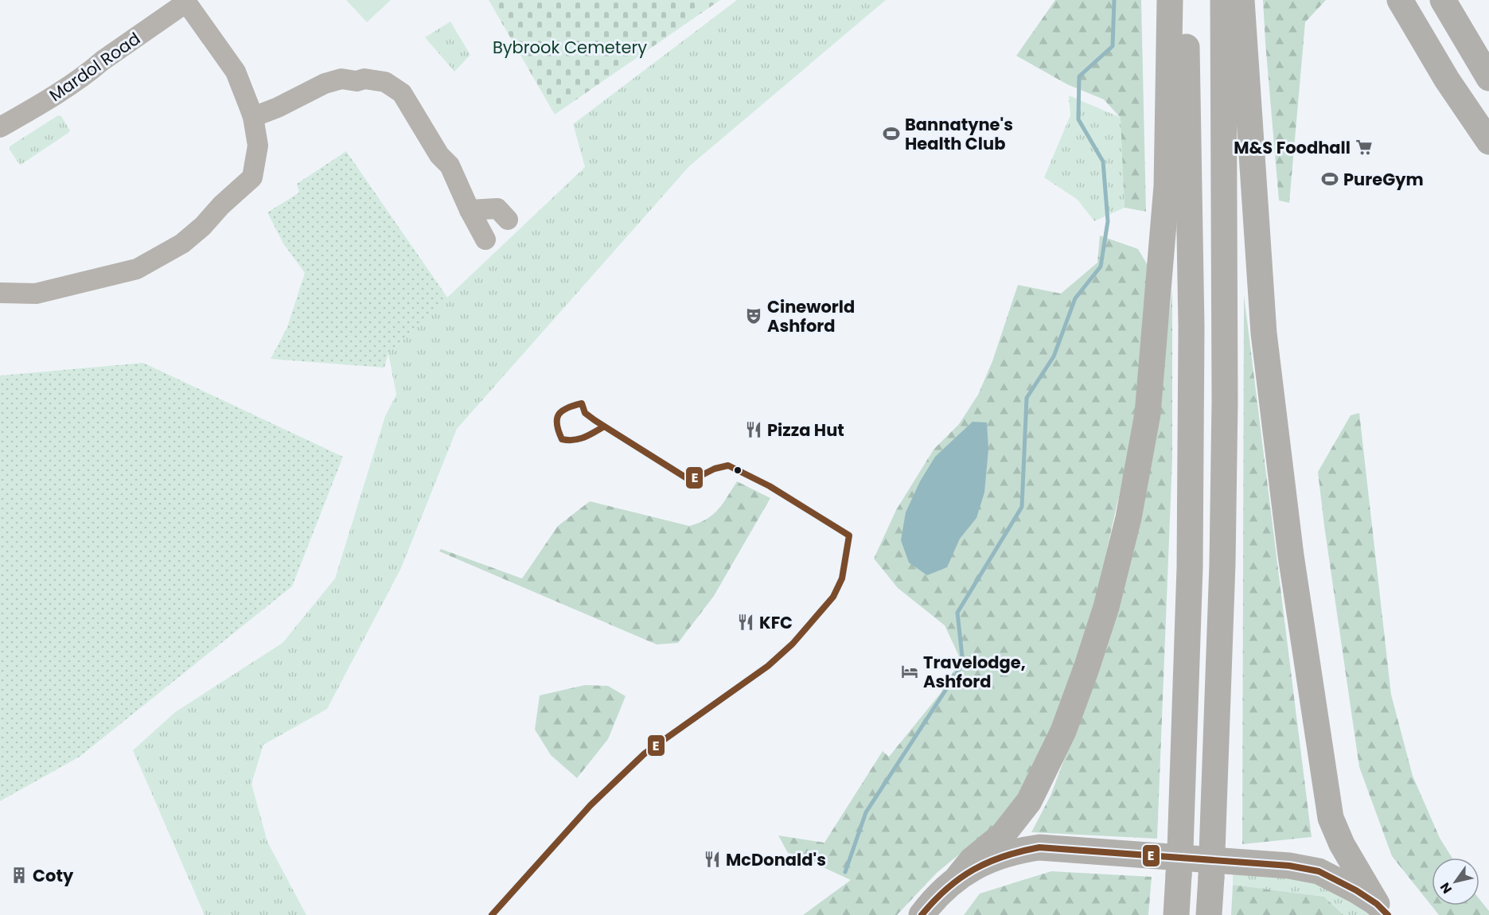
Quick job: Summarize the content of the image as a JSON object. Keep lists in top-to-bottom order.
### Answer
{
  "streets": {
    "street": ["Mardol Road"]
  },
  "parks": ["Bybrook Cemetery"],
  "places": {
    "sports": ["Bannatyne's Health Club", "PureGym"],
    "supermarket": ["M&S Foodhall"],
    "theatre": ["Cineworld Ashford"],
    "restaurant": ["Pizza Hut", "KFC", "McDonald's"],
    "hotel": ["Travelodge, Ashford"],
    "building": ["Coty"]
  },
  "lines": ["transit line E"],
  "north": "bottom left"
}
